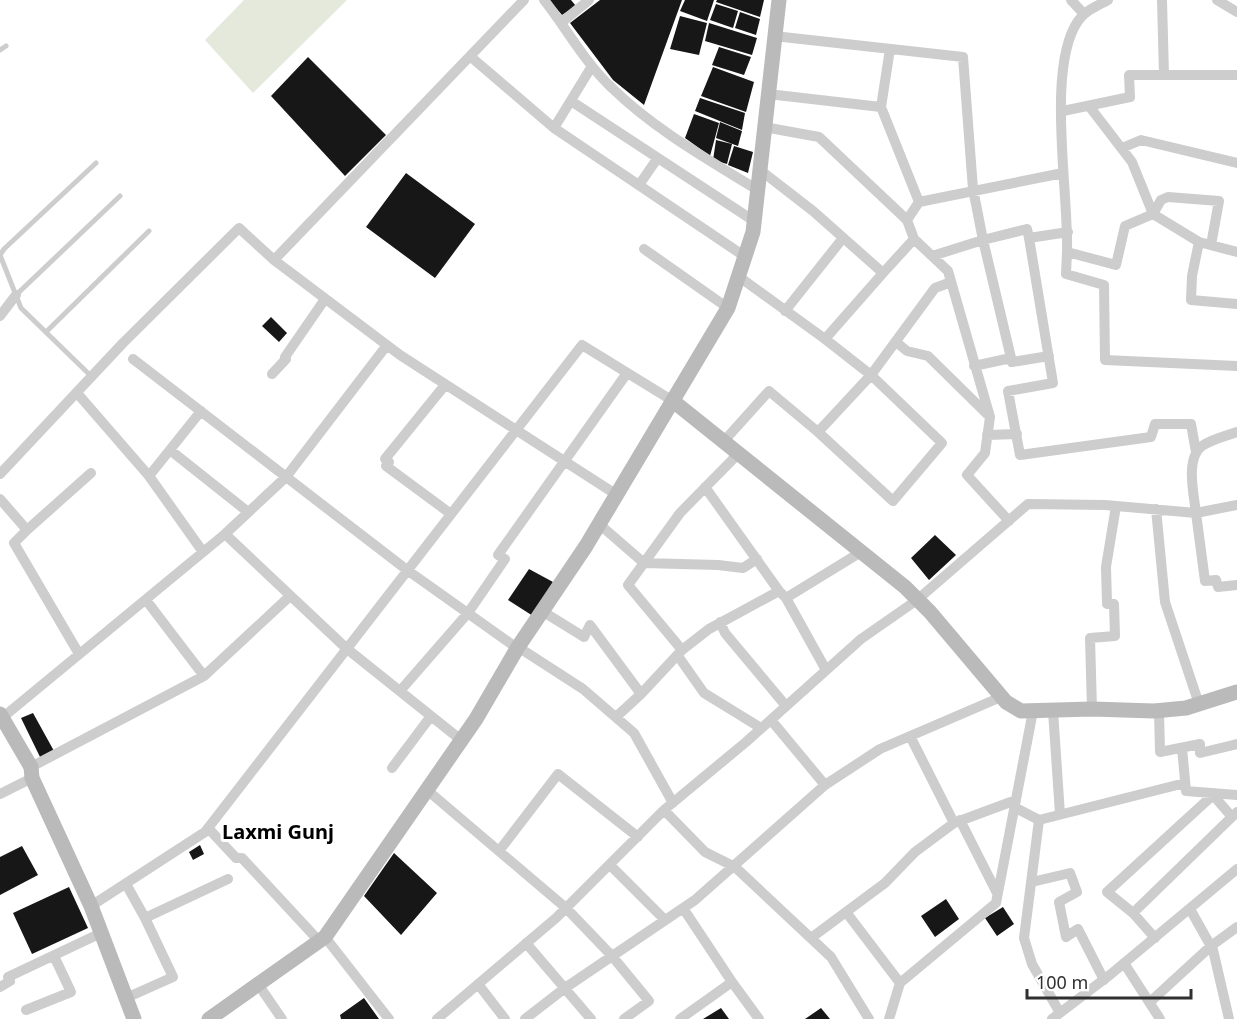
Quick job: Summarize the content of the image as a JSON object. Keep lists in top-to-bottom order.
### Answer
{
  "districts": ["Laxmi Gunj"],
  "scale_bar": "100 m"
}
